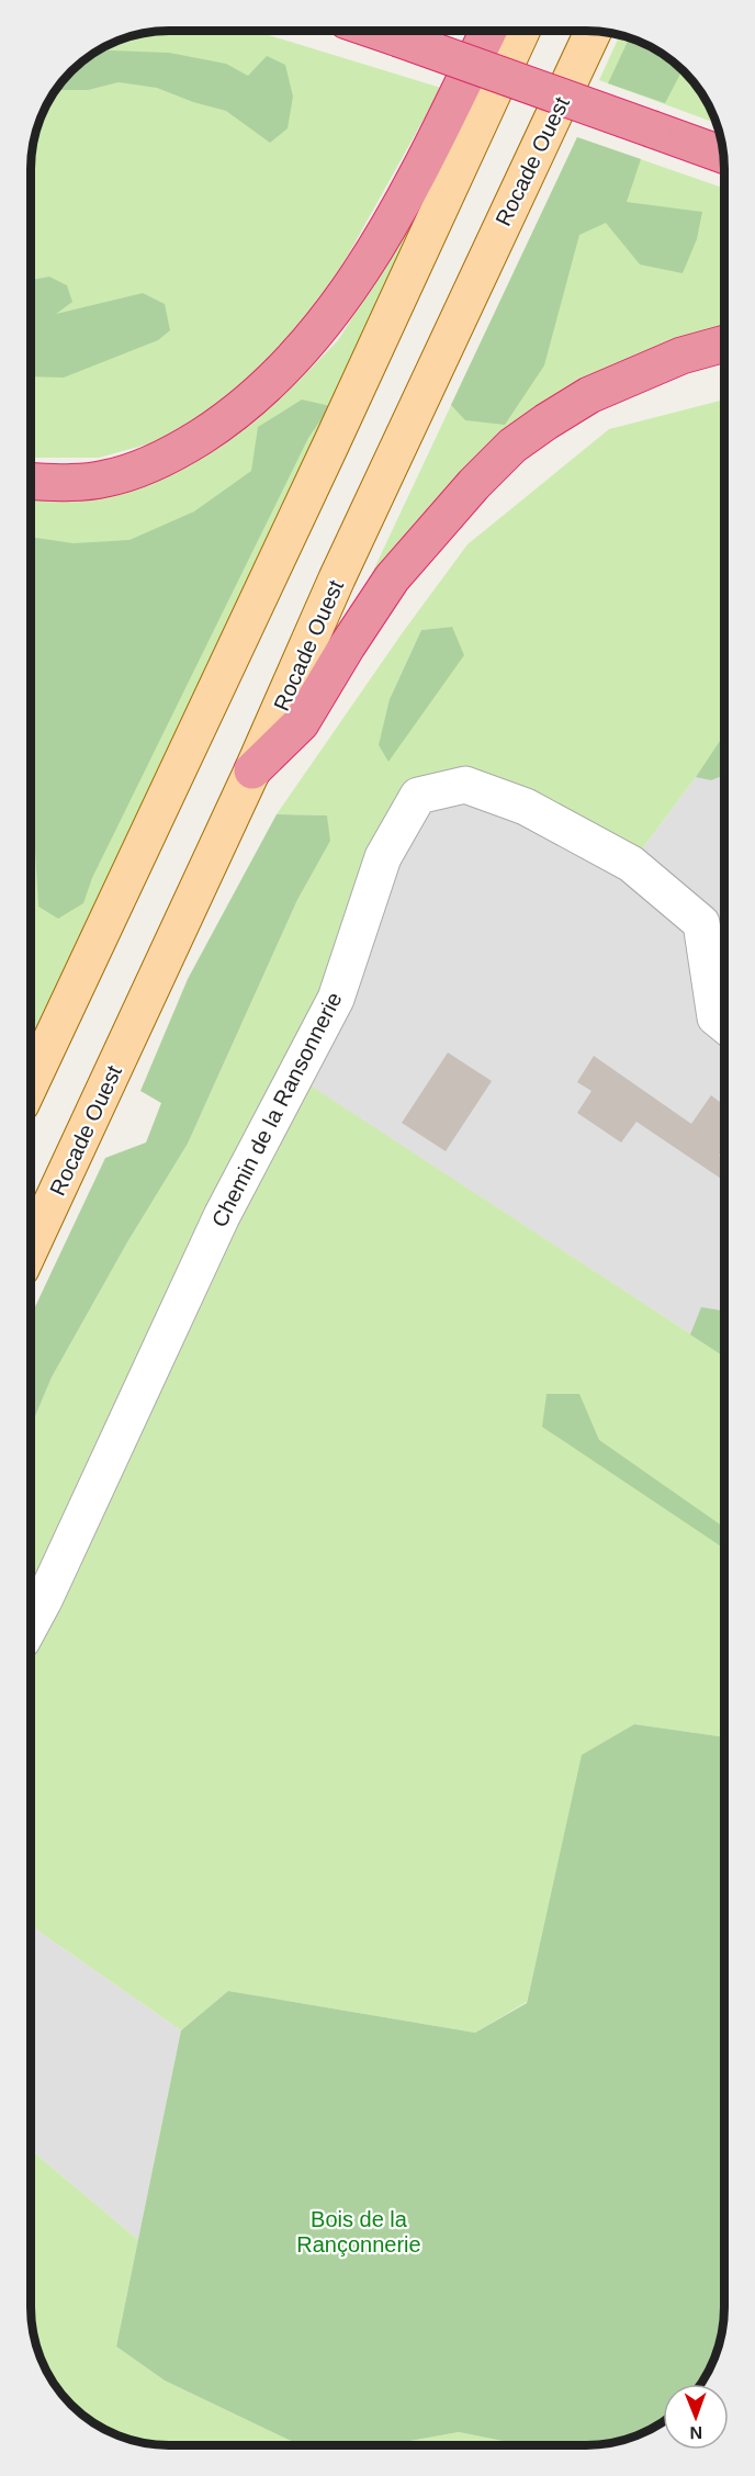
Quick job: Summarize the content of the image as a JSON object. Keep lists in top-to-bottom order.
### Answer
{
  "streets": {
    "main road": ["Rocade Ouest"],
    "street": ["Chemin de la Ransonnerie"]
  },
  "parks": ["Bois de la Rançonnerie"],
  "north": "bottom"
}
